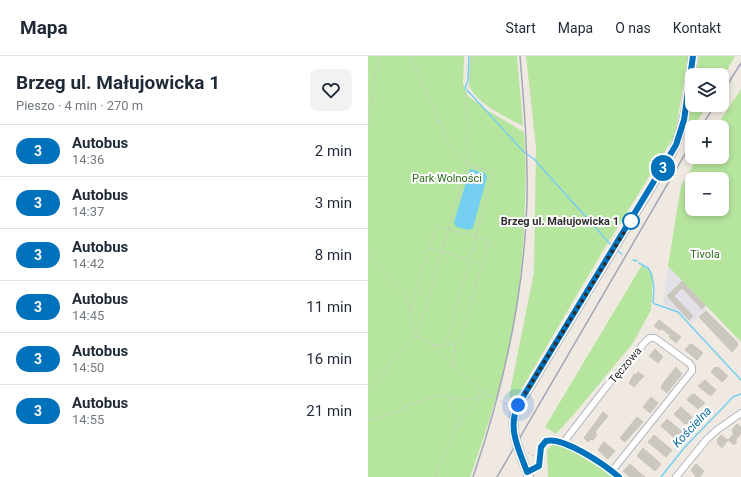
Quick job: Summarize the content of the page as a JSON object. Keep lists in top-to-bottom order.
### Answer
{
  "streets": {
    "street": ["Tęczowa"]
  },
  "water": ["Kościelna"],
  "parks": ["Park Wolności", "Tivola"],
  "places": ["Brzeg ul. Małujowicka 1"],
  "lines": ["bus line 3"],
  "page": {
    "header": "Mapa",
    "nav": [
      "Start",
      "Mapa",
      "O nas",
      "Kontakt"
    ],
    "heading": ["Brzeg ul. Małujowicka 1", "Pieszo · 4 min · 270 m"],
    "on_map": "3",
    "map_buttons": ["+", "−"],
    "list": [
      {
        "mark": "3",
        "name": "Autobus",
        "note": "14:36",
        "value": "2 min"
      },
      {
        "mark": "3",
        "name": "Autobus",
        "note": "14:37",
        "value": "3 min"
      },
      {
        "mark": "3",
        "name": "Autobus",
        "note": "14:42",
        "value": "8 min"
      },
      {
        "mark": "3",
        "name": "Autobus",
        "note": "14:45",
        "value": "11 min"
      },
      {
        "mark": "3",
        "name": "Autobus",
        "note": "14:50",
        "value": "16 min"
      },
      {
        "mark": "3",
        "name": "Autobus",
        "note": "14:55",
        "value": "21 min"
      }
    ]
  }
}
